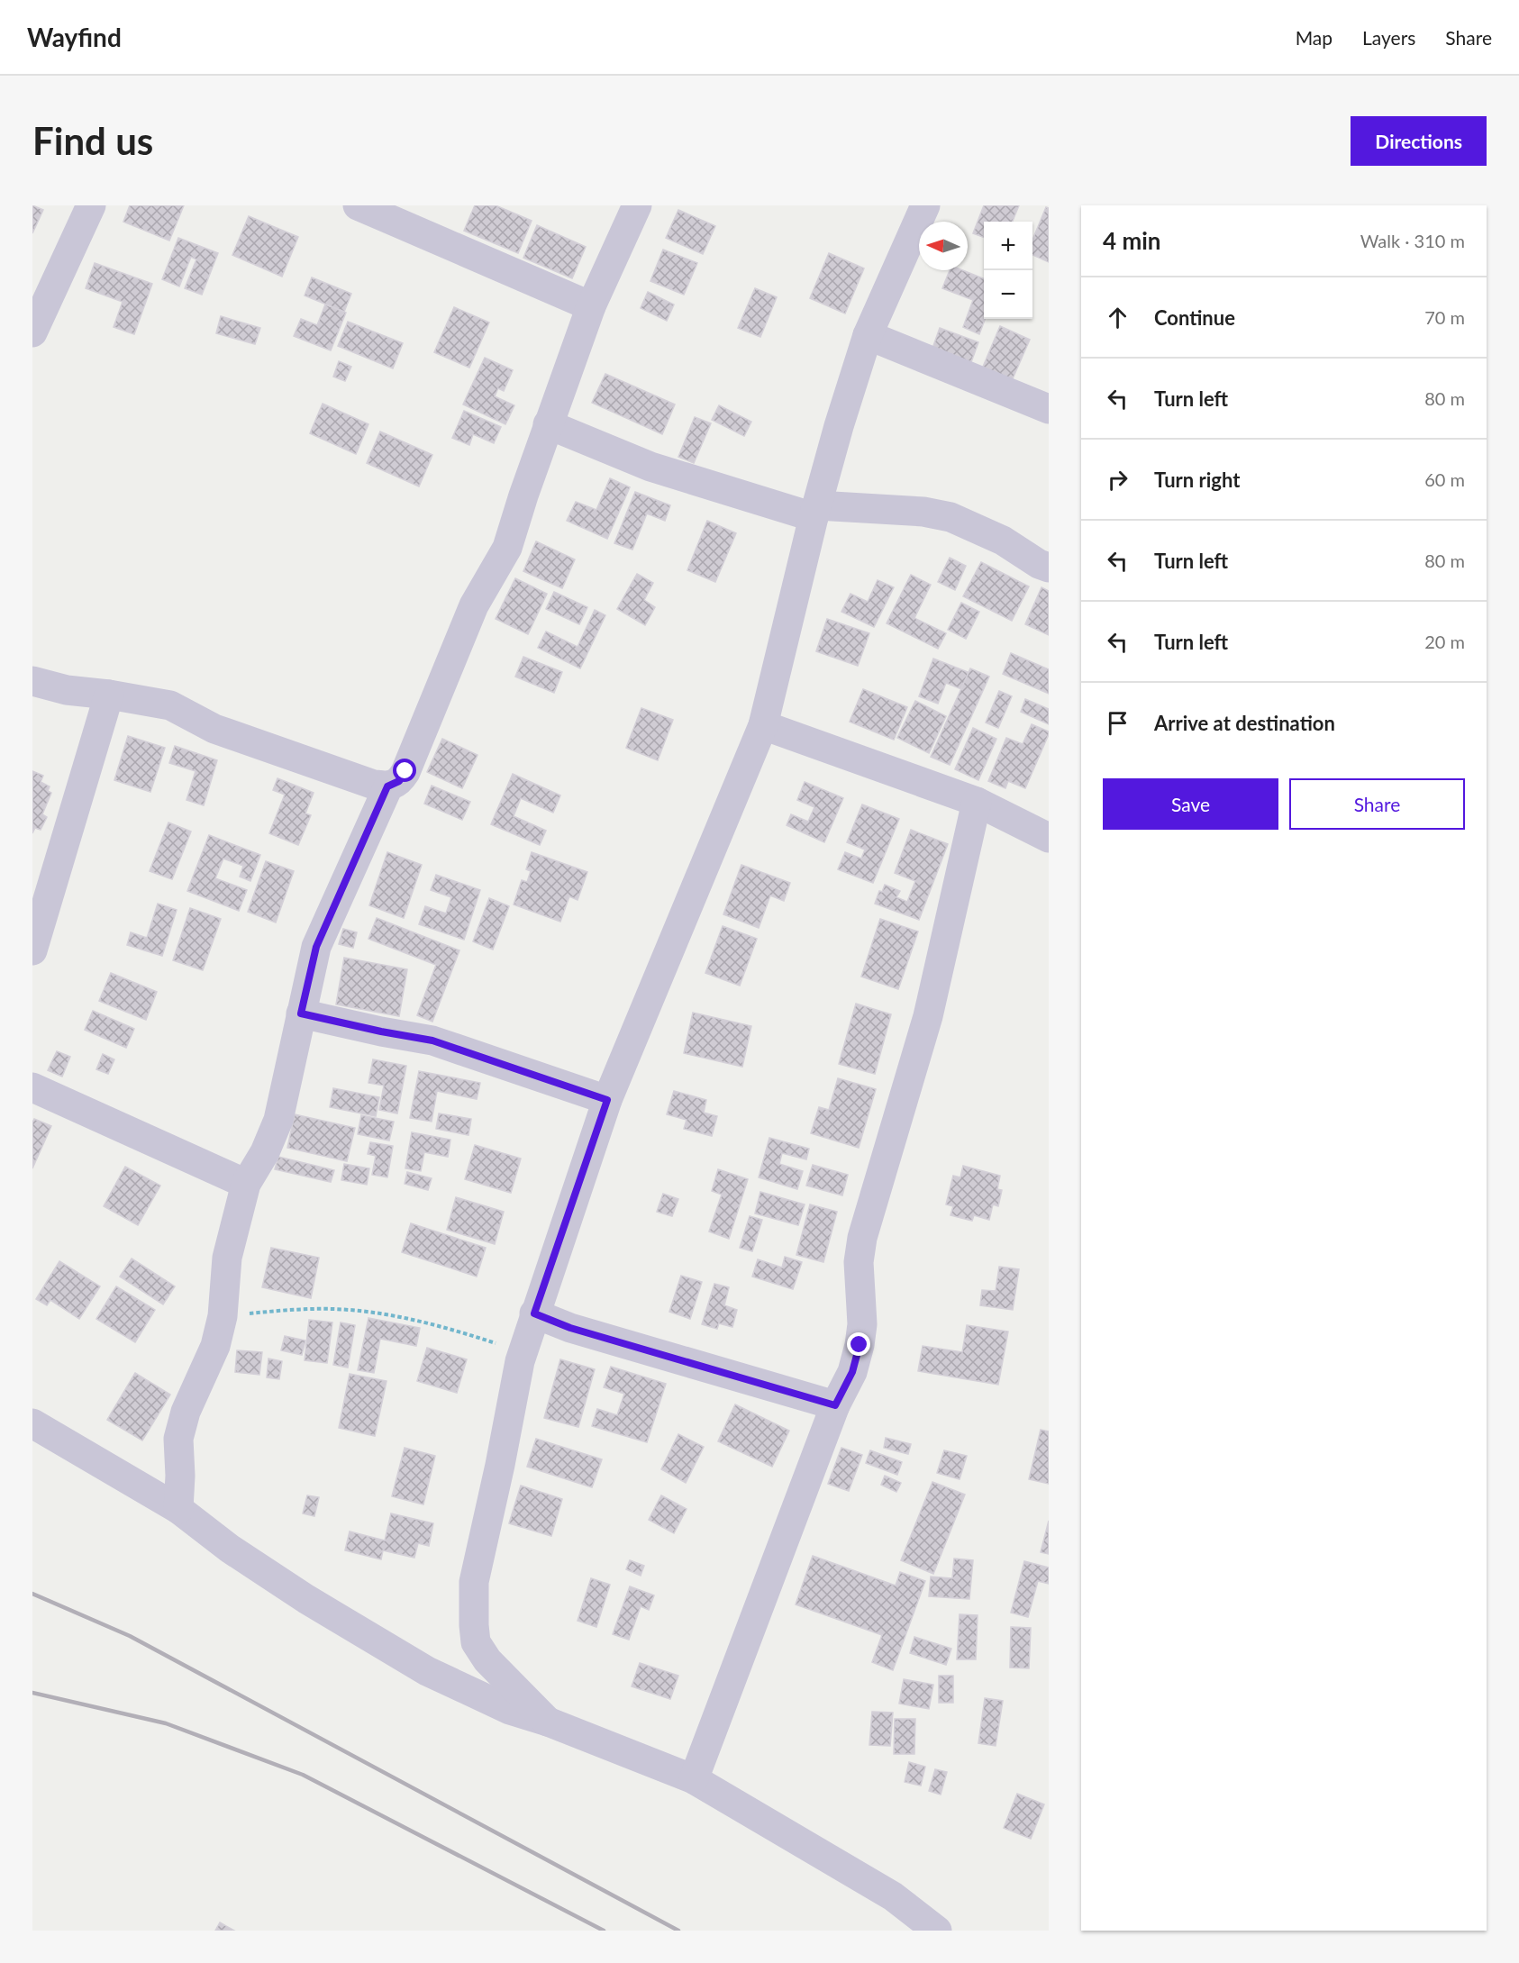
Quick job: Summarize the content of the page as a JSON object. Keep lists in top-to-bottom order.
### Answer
{
  "north": "left",
  "page": {
    "header": "Wayfind",
    "nav": ["Map", "Layers", "Share"],
    "buttons": [
      "Directions",
      ["Save", "Share"]
    ],
    "title": "Find us",
    "heading": ["4 min", "Walk · 310 m"],
    "map_buttons": ["+", "−"],
    "list": [
      ["Continue", "70 m"],
      ["Turn left", "80 m"],
      ["Turn right", "60 m"],
      ["Turn left", "80 m"],
      ["Turn left", "20 m"],
      "Arrive at destination"
    ]
  }
}
